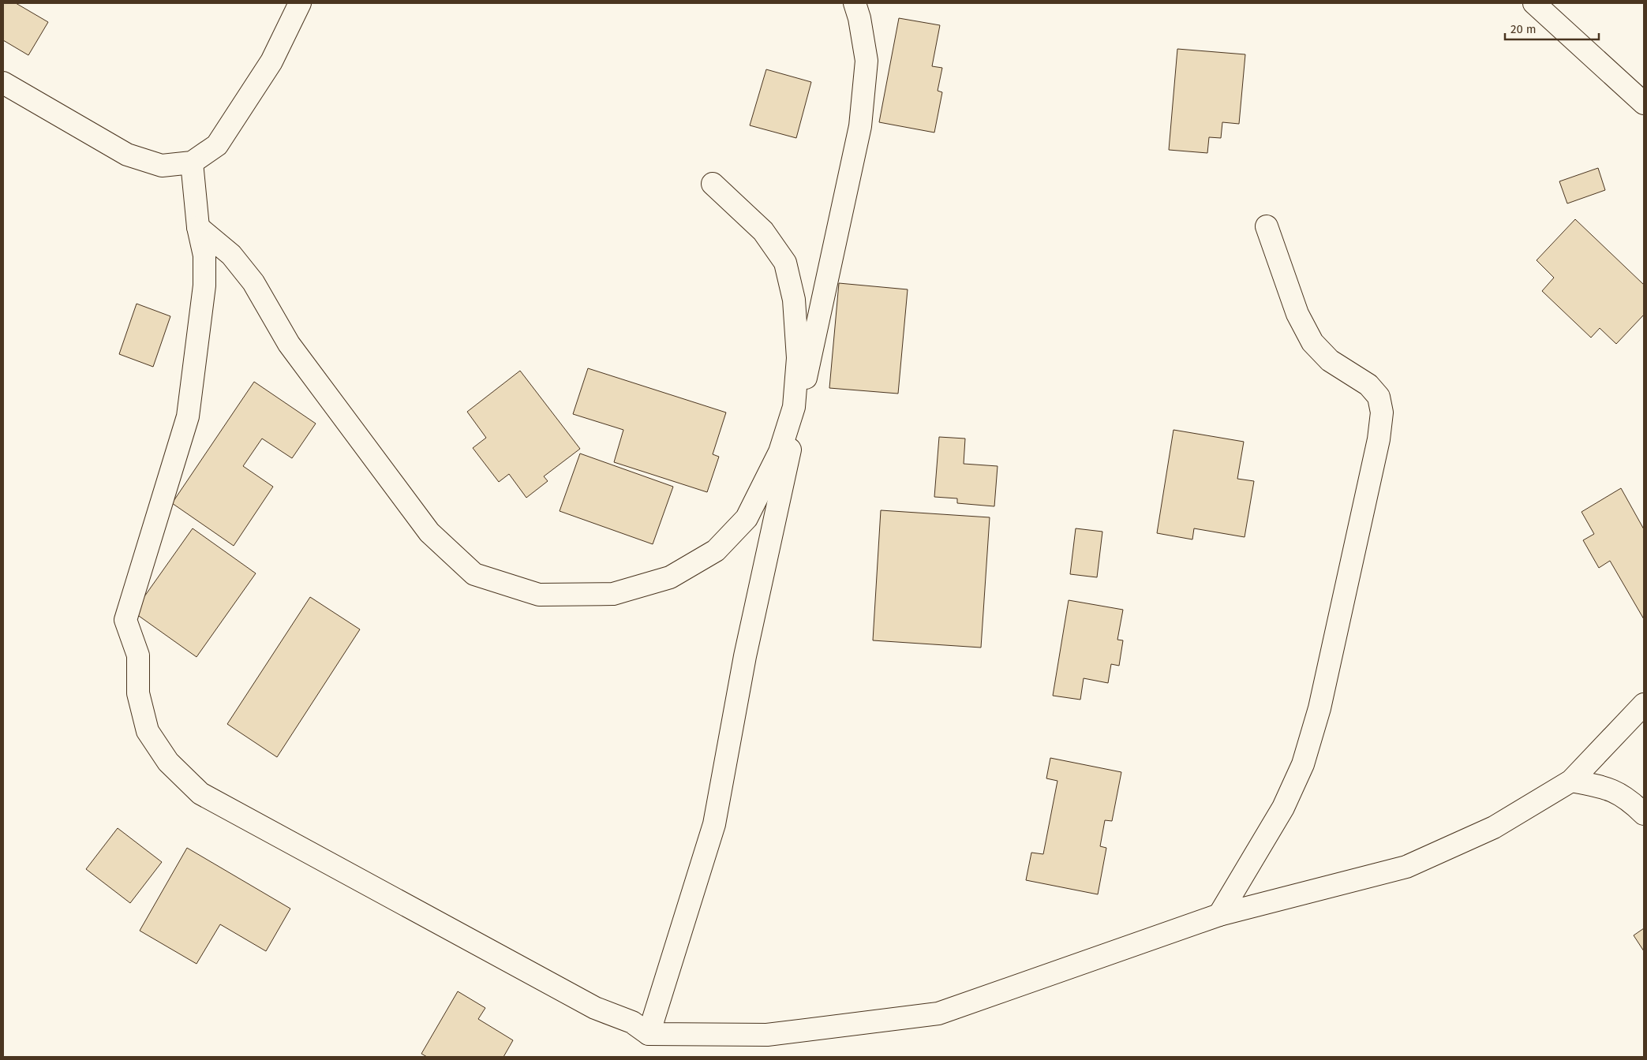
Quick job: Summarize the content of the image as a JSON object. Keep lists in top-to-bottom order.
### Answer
{
  "scale_bar": "20 m"
}
